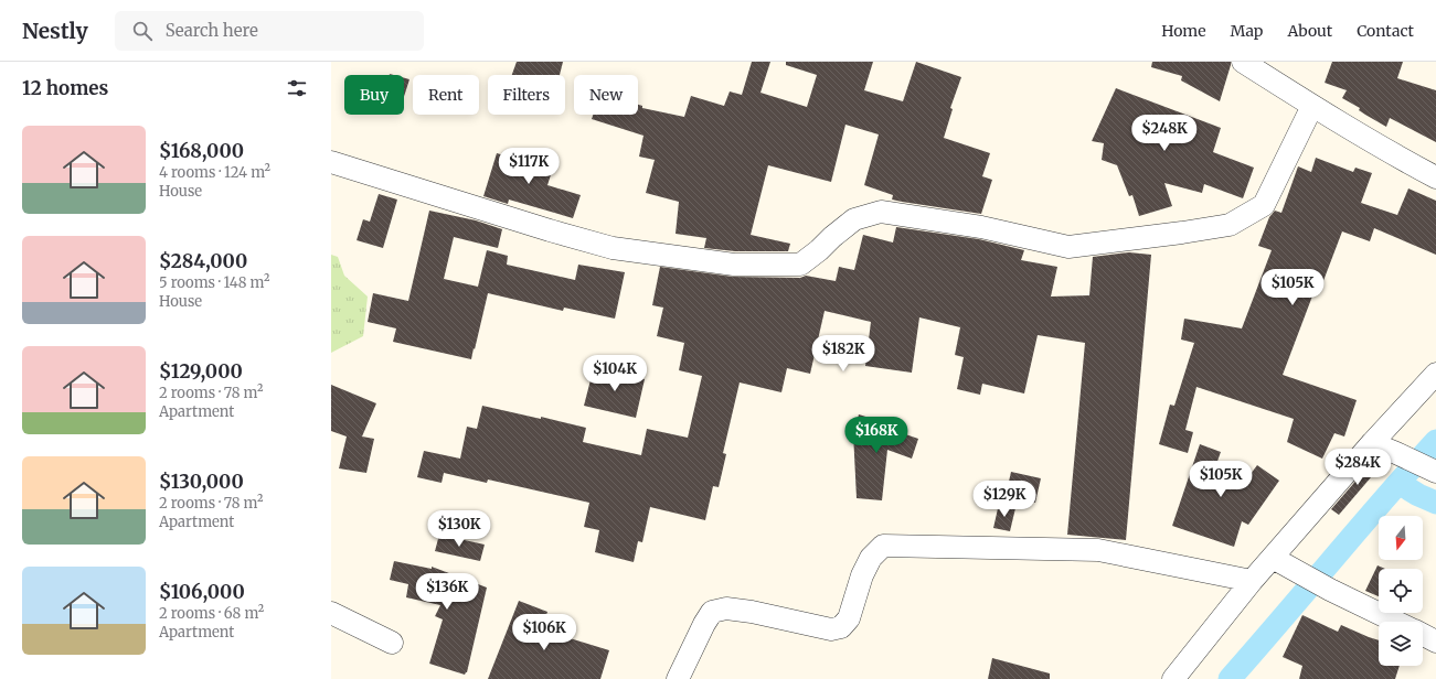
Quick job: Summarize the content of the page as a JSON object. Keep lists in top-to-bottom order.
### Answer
{
  "north": "bottom",
  "page": {
    "header": "Nestly",
    "search": "Search here",
    "nav": [
      "Home",
      "Map",
      "About",
      "Contact"
    ],
    "heading": "12 homes",
    "chip": [
      "Buy",
      "Rent",
      "Filters",
      "New"
    ],
    "list": [
      {
        "name": "$168,000",
        "note": "4 rooms · 124 m² · House"
      },
      {
        "name": "$284,000",
        "note": "5 rooms · 148 m² · House"
      },
      {
        "name": "$129,000",
        "note": "2 rooms · 78 m² · Apartment"
      },
      {
        "name": "$130,000",
        "note": "2 rooms · 78 m² · Apartment"
      },
      {
        "name": "$106,000",
        "note": "2 rooms · 68 m² · Apartment"
      }
    ],
    "price": [
      "$248K",
      "$117K",
      "$105K",
      "$182K",
      "$104K",
      "$168K",
      "$284K",
      "$105K",
      "$129K",
      "$130K",
      "$136K",
      "$106K"
    ]
  }
}
